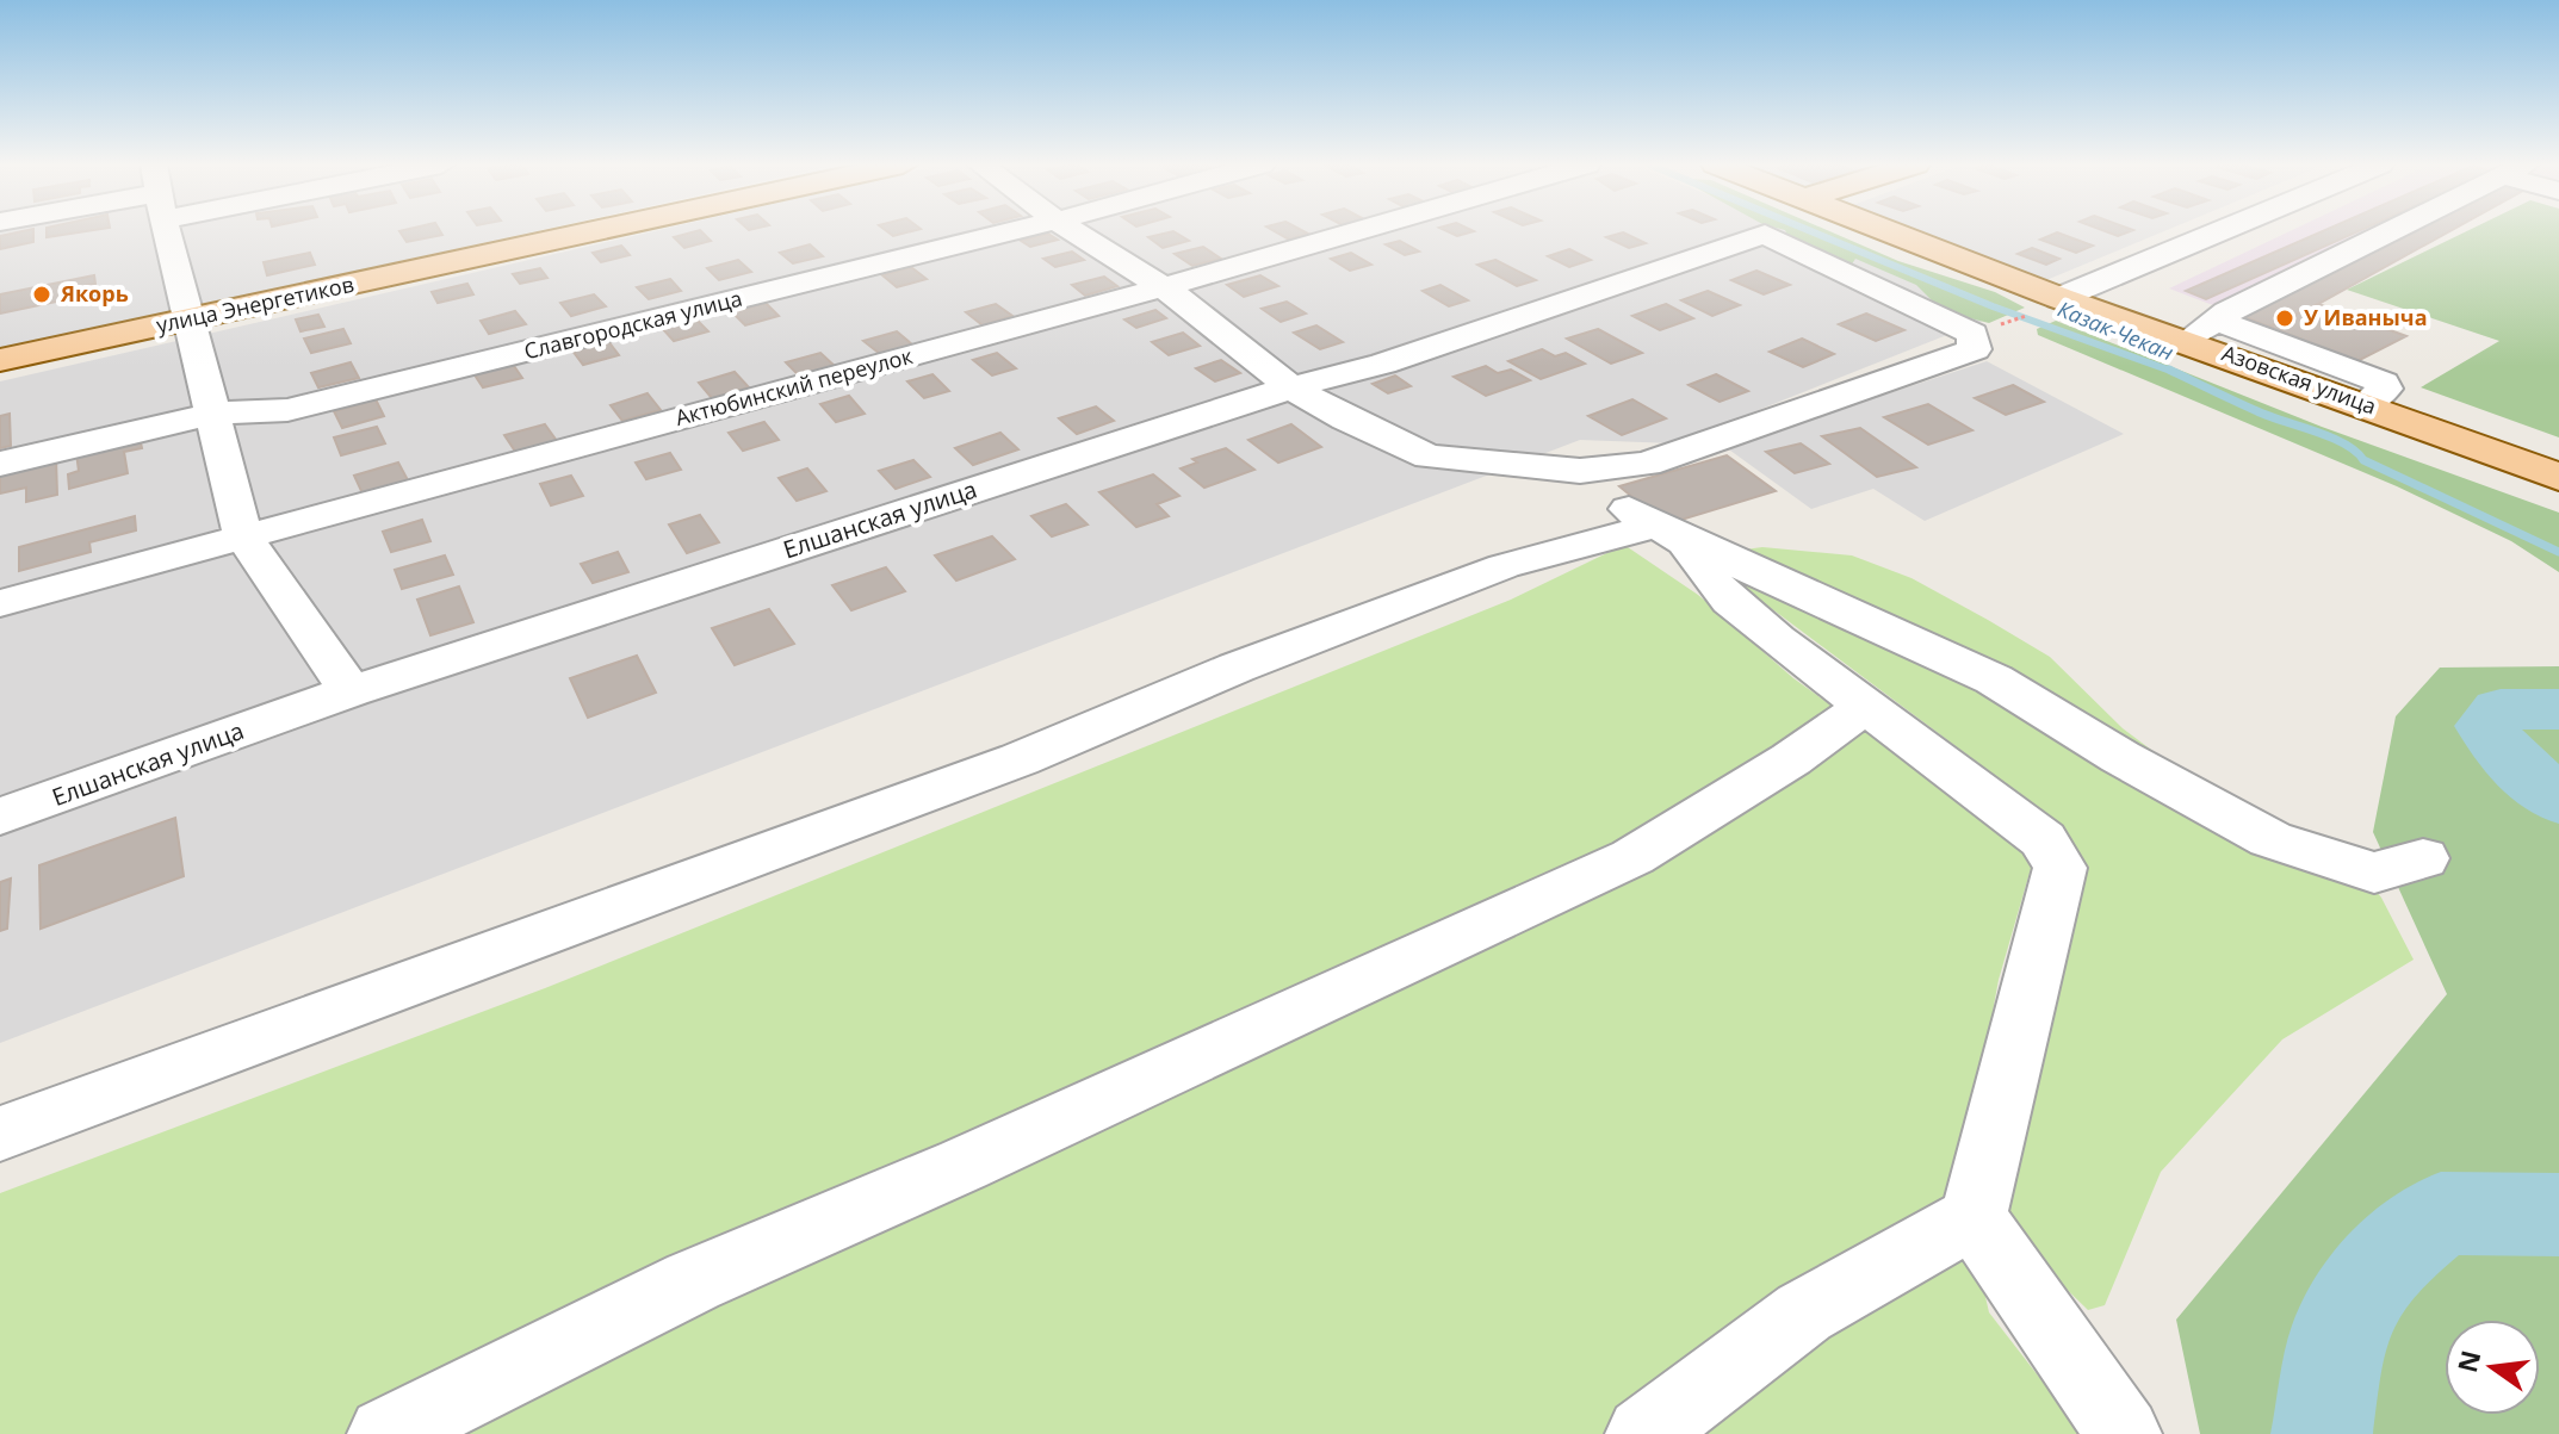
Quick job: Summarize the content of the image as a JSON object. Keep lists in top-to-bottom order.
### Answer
{
  "streets": {
    "main road": ["улица Энергетиков", "Азовская улица"],
    "street": ["Славгородская улица", "Актюбинский переулок", "Елшанская улица"]
  },
  "water": ["Казак-Чекан"],
  "places": ["Якорь", "У Иваныча"],
  "north": "left"
}
